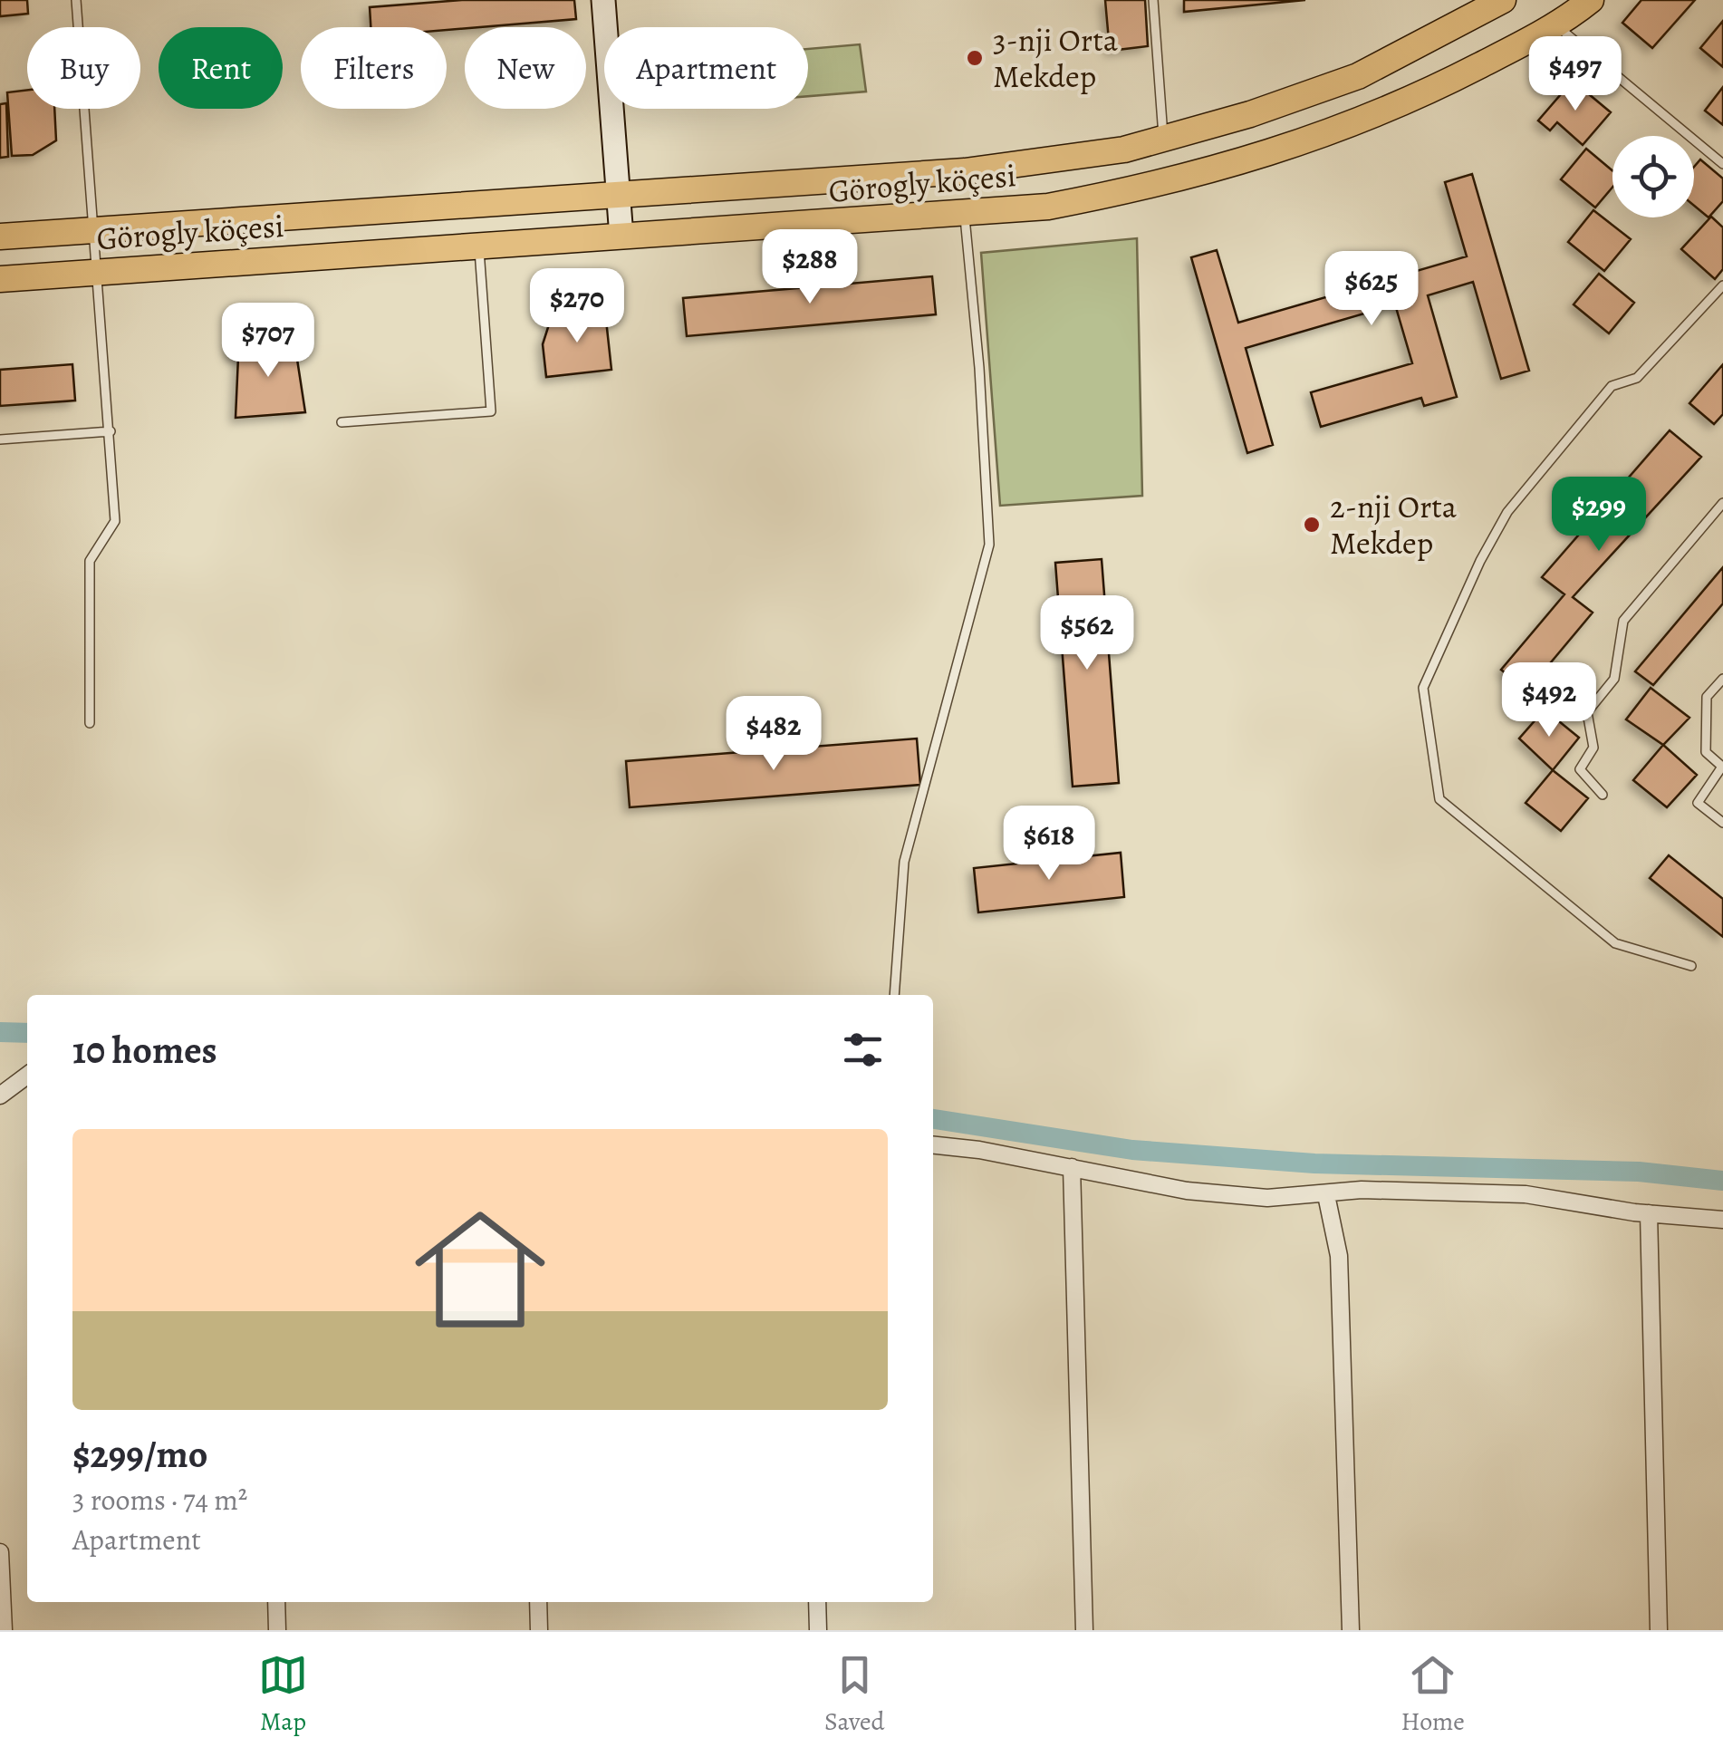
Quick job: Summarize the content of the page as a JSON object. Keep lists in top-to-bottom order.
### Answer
{
  "streets": {
    "main road": ["Görogly köçesi"]
  },
  "places": ["3-nji Orta Mekdep", "2-nji Orta Mekdep"],
  "page": {
    "chip": [
      "Buy",
      "Rent",
      "Filters",
      "New",
      "Apartment"
    ],
    "price": [
      "$497",
      "$288",
      "$625",
      "$270",
      "$707",
      "$299",
      "$562",
      "$492",
      "$482",
      "$618"
    ],
    "heading": "10 homes",
    "list": [
      {
        "name": "$299/mo",
        "note": "3 rooms · 74 m² · Apartment"
      }
    ],
    "tabs": ["Map", "Saved", "Home"]
  }
}
